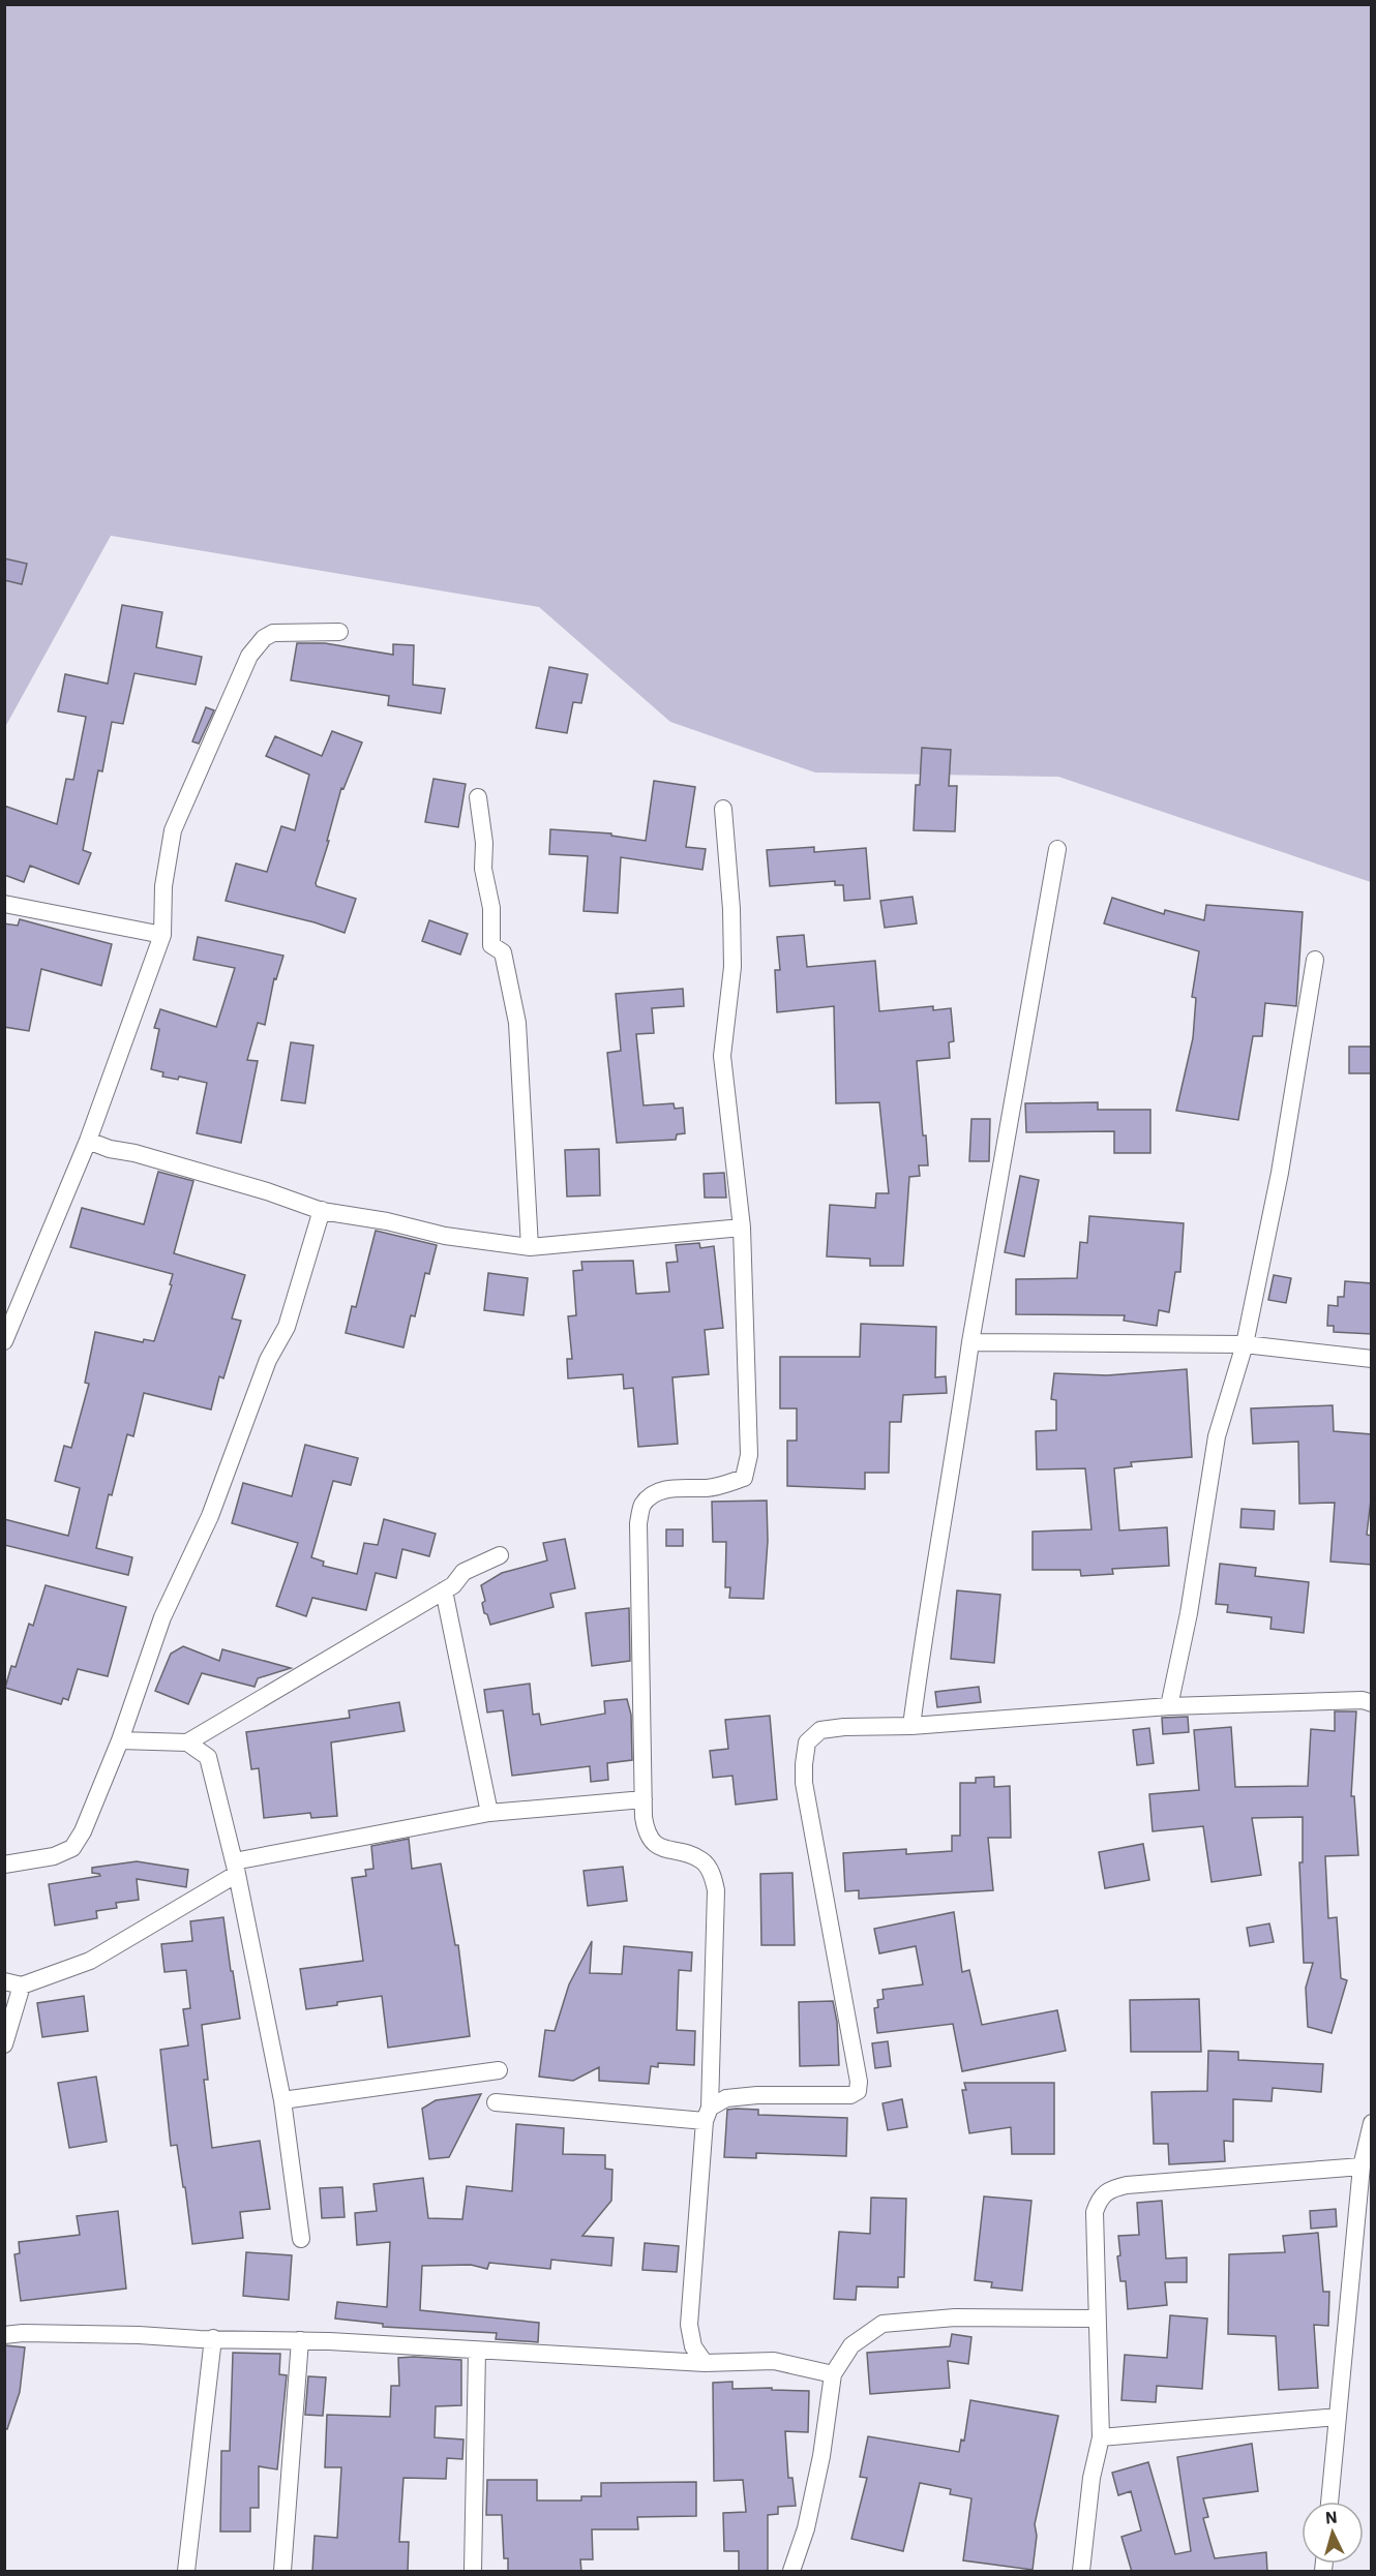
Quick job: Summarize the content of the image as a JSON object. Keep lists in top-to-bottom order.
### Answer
{
  "north": "top"
}
